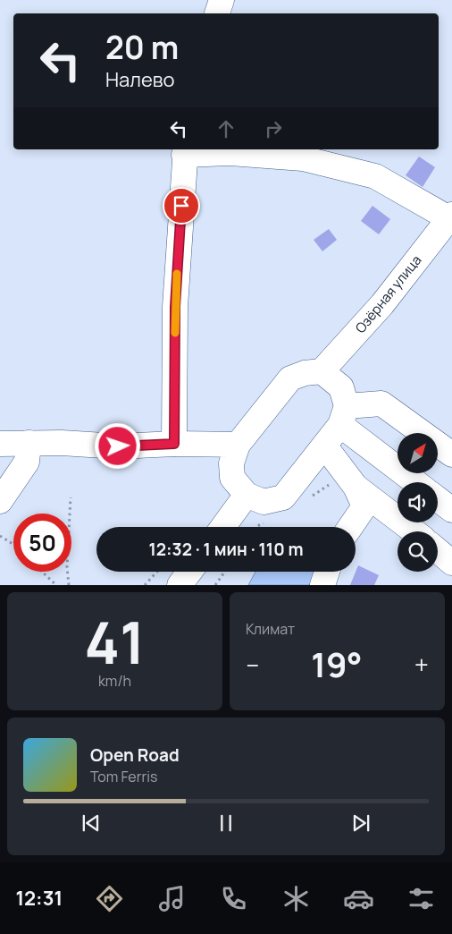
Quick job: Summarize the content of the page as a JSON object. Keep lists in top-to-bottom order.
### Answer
{
  "streets": {
    "street": ["Озёрная улица"]
  },
  "north": "top right",
  "page": {
    "turn": ["20 m", "Налево"],
    "limit": "50",
    "trip": "12:32 · 1 мин · 110 m",
    "tile": [
      ["41", "km/h"],
      "Климат"
    ],
    "heat": ["−", "19°", "+"],
    "song": ["Open Road", "Tom Ferris"],
    "tabs": "12:31"
  }
}
